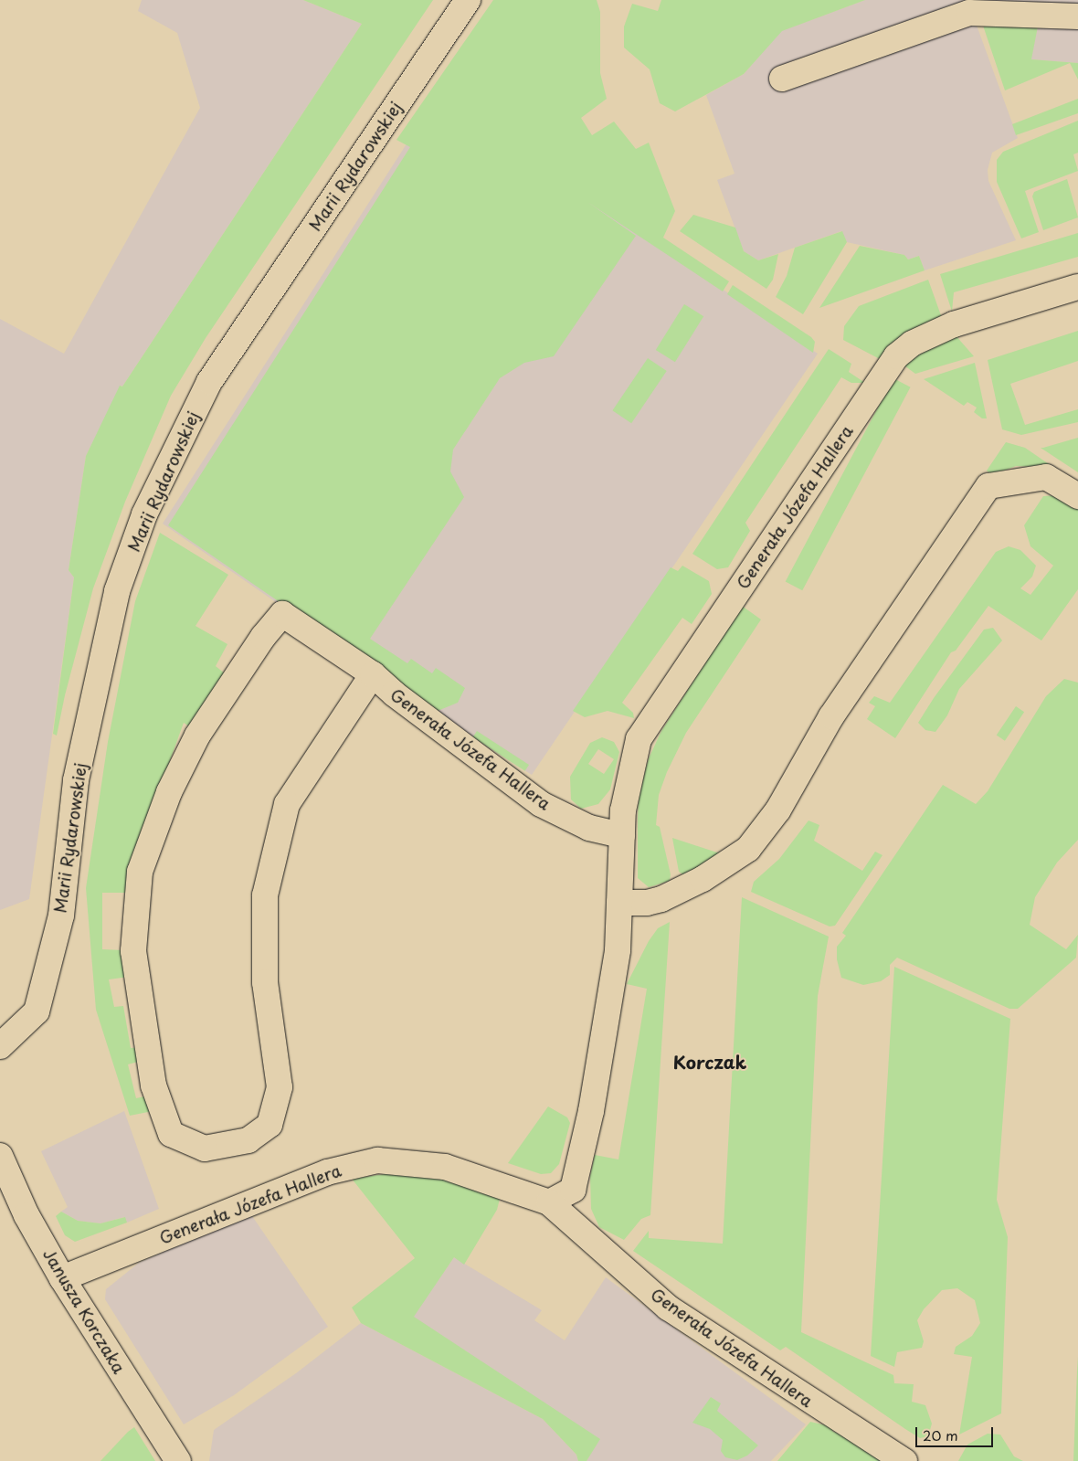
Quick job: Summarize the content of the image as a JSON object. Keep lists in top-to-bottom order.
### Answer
{
  "streets": {
    "street": ["Marii Rydarowskiej", "Generała Józefa Hallera", "Janusza Korczaka"]
  },
  "crossings": [
    ["Generała Józefa Hallera", "Janusza Korczaka"]
  ],
  "districts": ["Korczak"],
  "scale_bar": "20 m"
}
